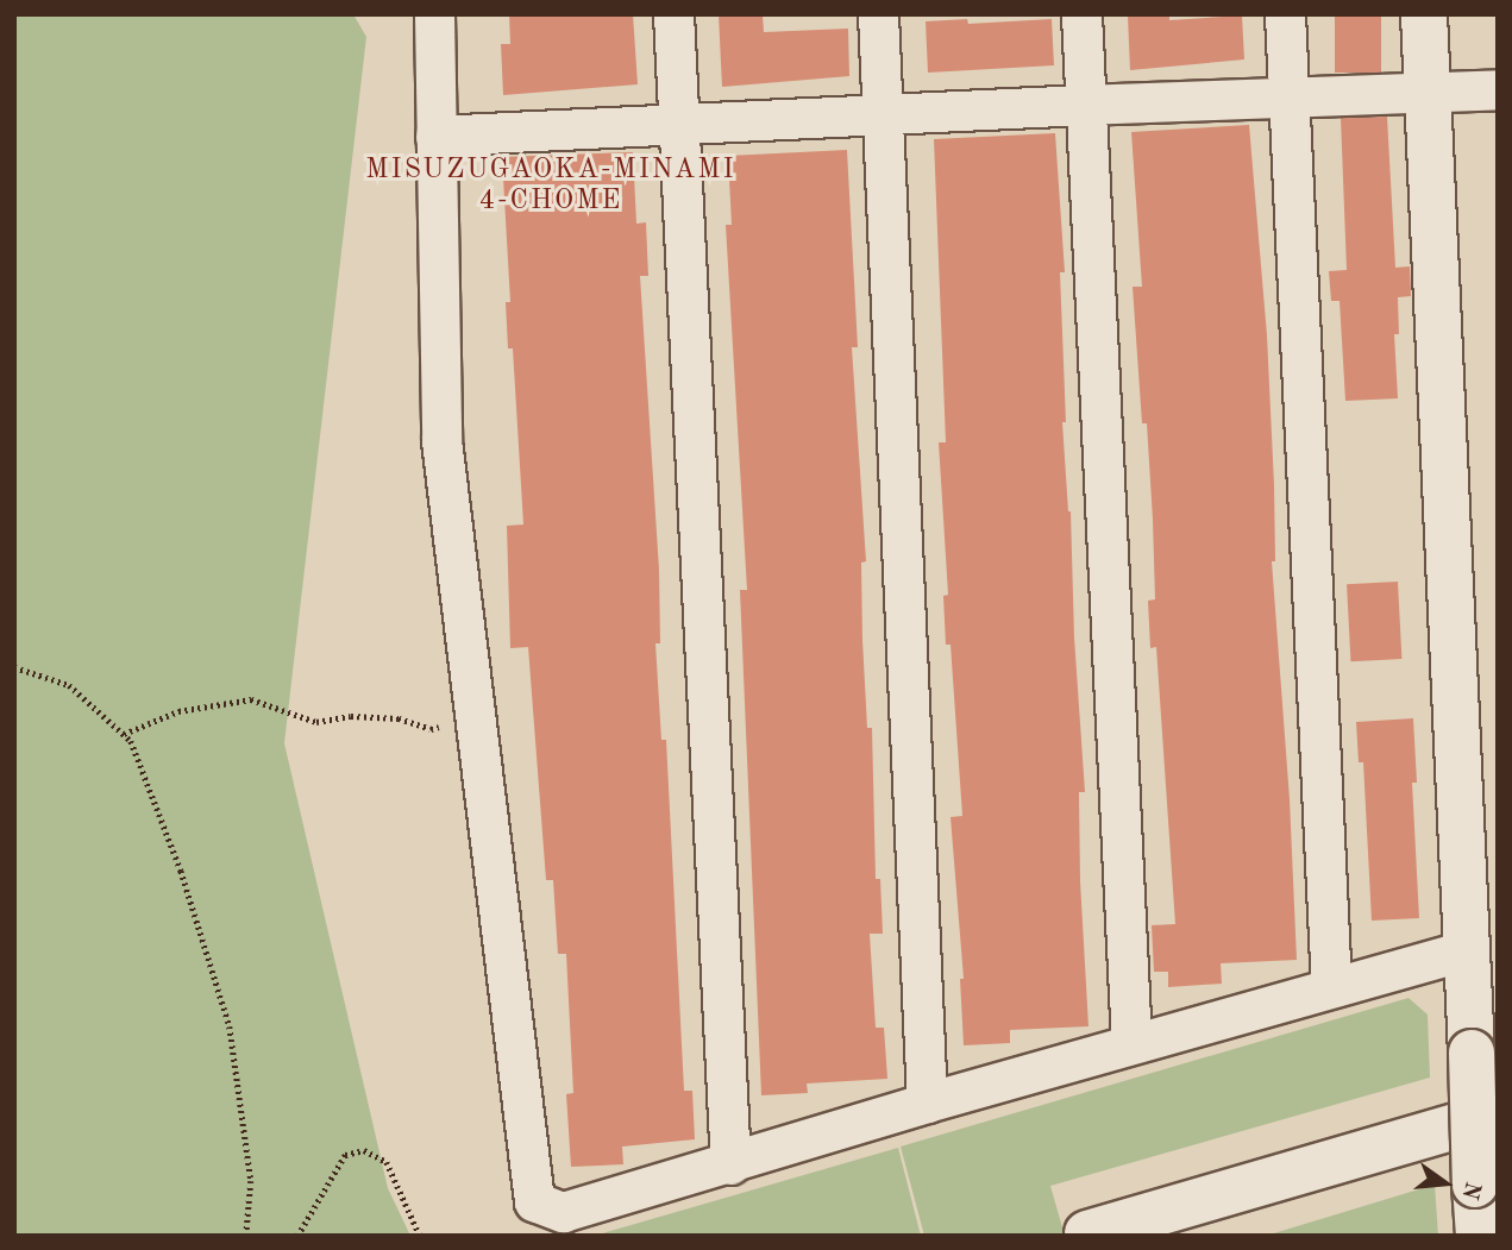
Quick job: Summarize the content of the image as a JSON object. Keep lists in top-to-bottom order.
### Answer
{
  "districts": ["MISUZUGAOKA-MINAMI 4-CHOME"],
  "north": "right"
}
